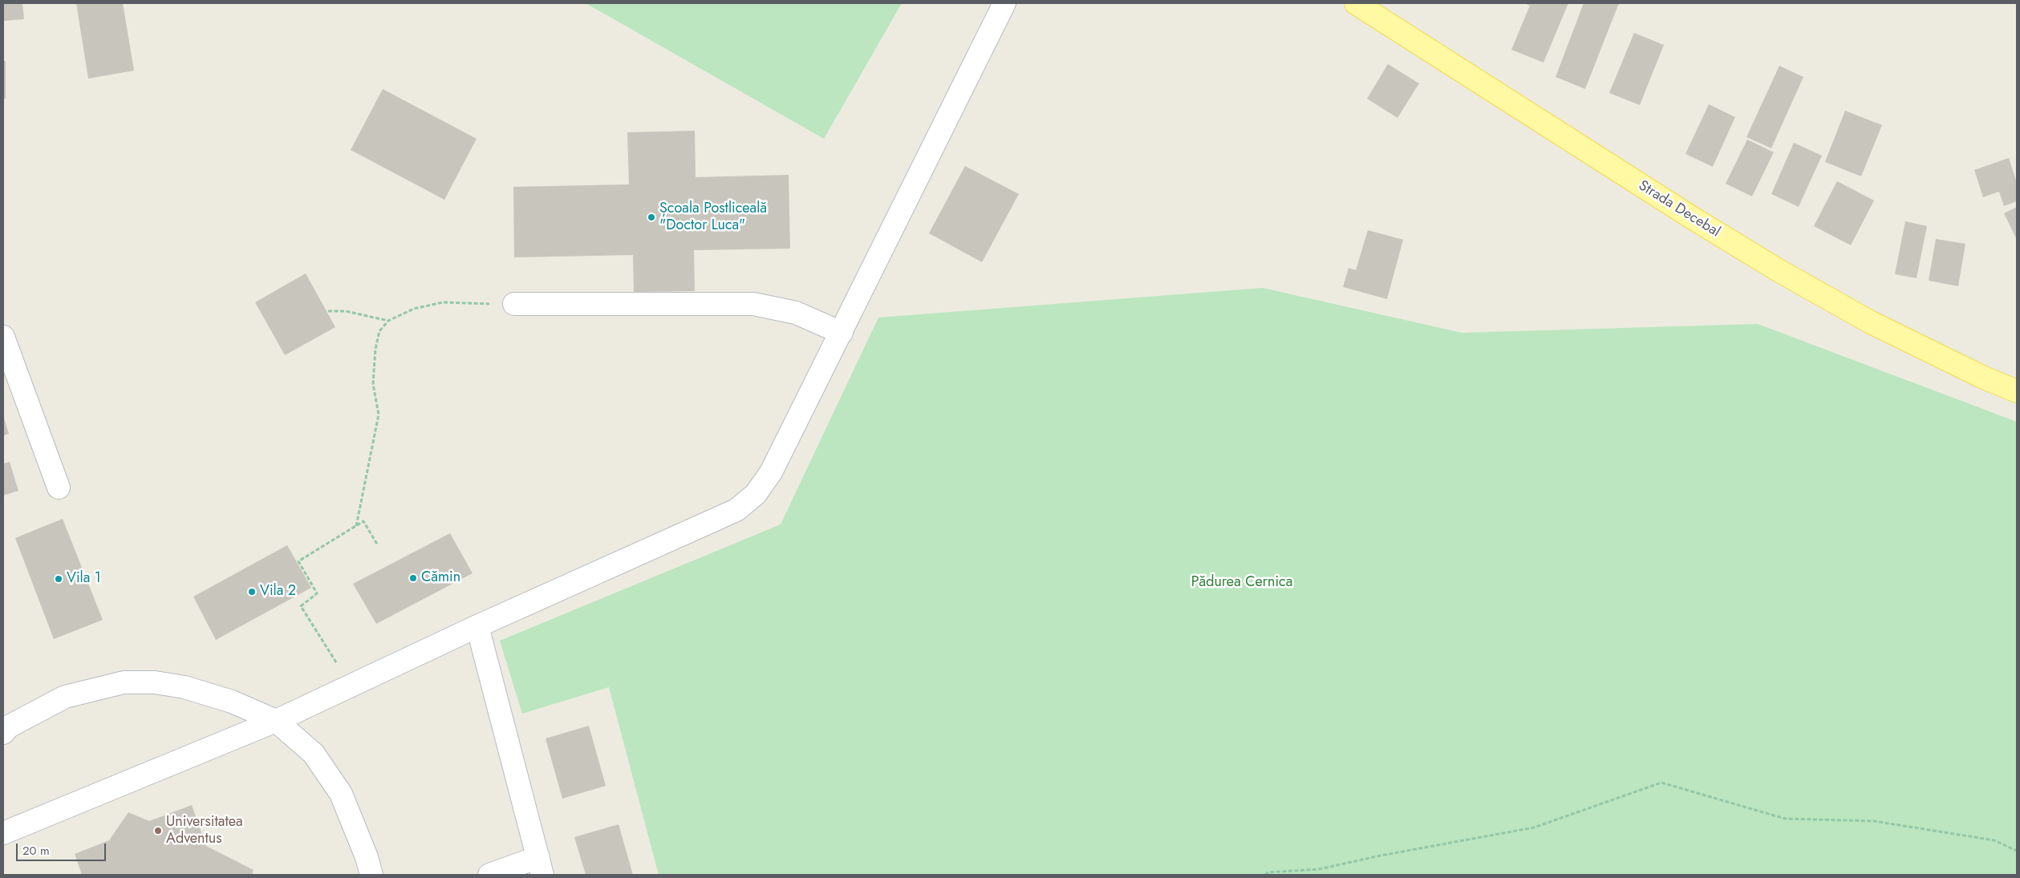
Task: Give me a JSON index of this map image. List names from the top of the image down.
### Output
{
  "streets": {
    "main road": ["Strada Decebal"]
  },
  "parks": ["Pădurea Cernica"],
  "places": [
    "Școala Postliceală \"Doctor Luca\"",
    "Cămin",
    "Vila 1",
    "Vila 2",
    "Universitatea Adventus"
  ],
  "scale_bar": "20 m"
}
